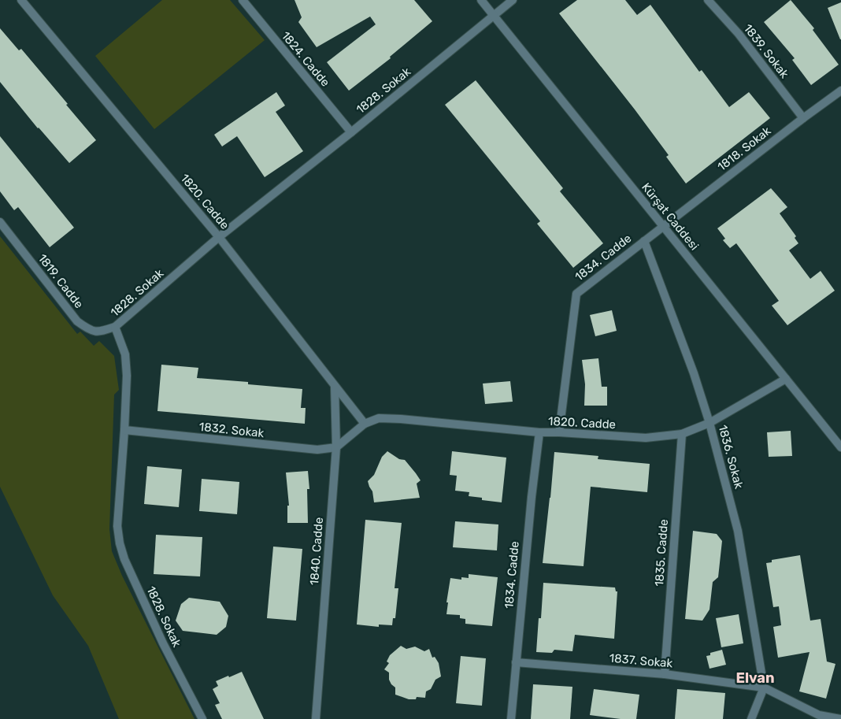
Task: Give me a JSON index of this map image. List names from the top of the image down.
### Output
{
  "streets": {
    "street": [
      "1839. Sokak",
      "1824. Cadde",
      "1828. Sokak",
      "1818. Sokak",
      "1820. Cadde",
      "Kürşat Caddesi",
      "1834. Cadde",
      "1819. Cadde",
      "1832. Sokak",
      "1836. Sokak",
      "1840. Cadde",
      "1835. Cadde",
      "1837. Sokak"
    ]
  },
  "crossings": [
    ["1839. Sokak", "1818. Sokak"],
    ["1824. Cadde", "1828. Sokak"],
    ["1828. Sokak", "1820. Cadde"],
    ["1828. Sokak", "Kürşat Caddesi"],
    ["1828. Sokak", "1819. Cadde"],
    ["1828. Sokak", "1832. Sokak"],
    ["1818. Sokak", "Kürşat Caddesi"],
    ["1818. Sokak", "1834. Cadde"],
    ["1820. Cadde", "Kürşat Caddesi"],
    ["1820. Cadde", "1834. Cadde"],
    ["1820. Cadde", "1832. Sokak"],
    ["1820. Cadde", "1836. Sokak"],
    ["1820. Cadde", "1840. Cadde"],
    ["1820. Cadde", "1835. Cadde"],
    ["Kürşat Caddesi", "1834. Cadde"],
    ["1834. Cadde", "1836. Sokak"],
    ["1834. Cadde", "1837. Sokak"],
    ["1832. Sokak", "1840. Cadde"],
    ["1836. Sokak", "1837. Sokak"],
    ["1835. Cadde", "1837. Sokak"]
  ],
  "districts": ["Elvan"]
}
